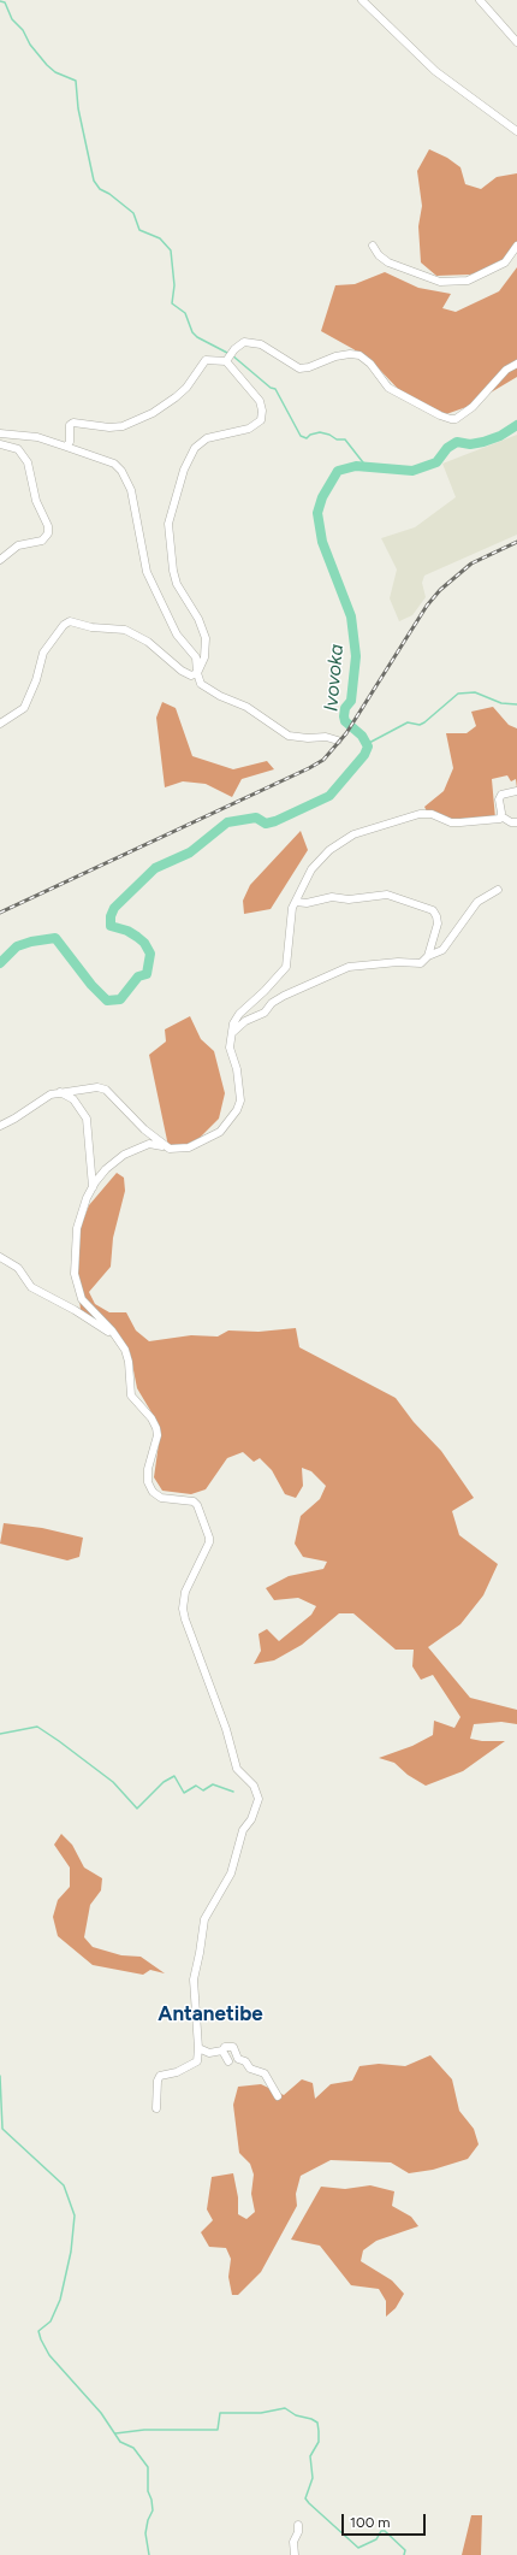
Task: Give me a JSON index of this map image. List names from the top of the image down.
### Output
{
  "districts": ["Antanetibe"],
  "water": ["Ivovoka"],
  "scale_bar": "100 m"
}
